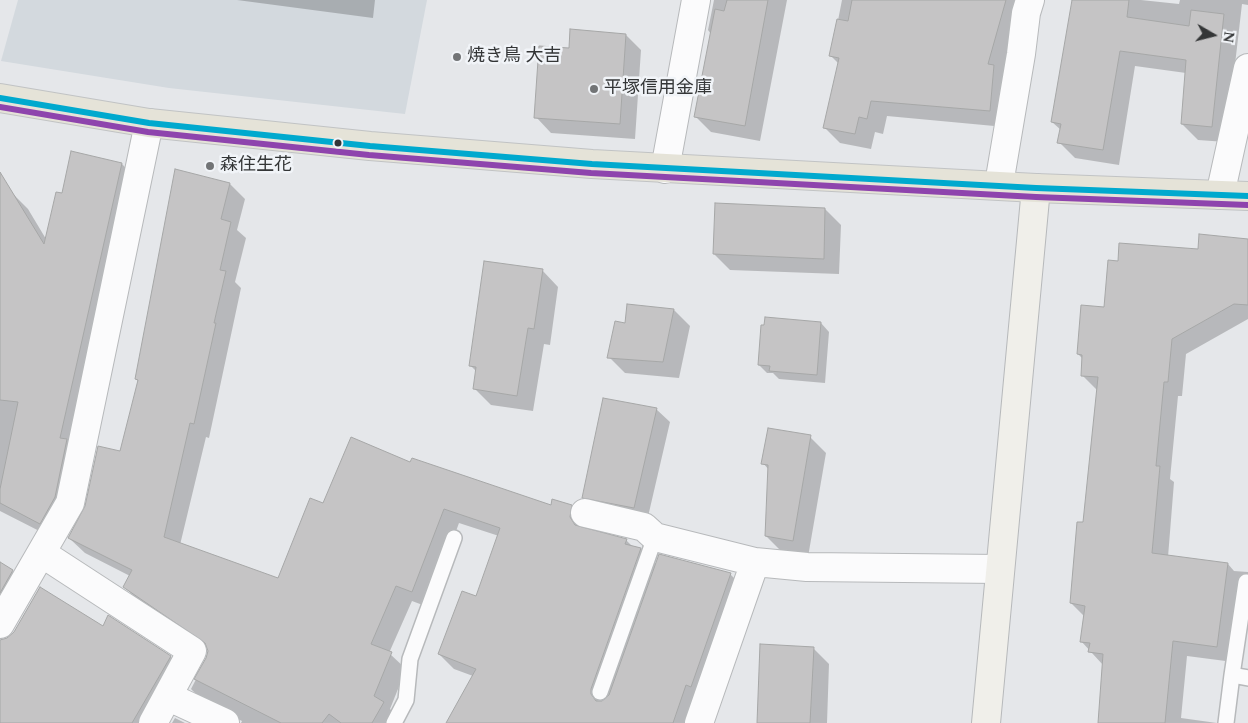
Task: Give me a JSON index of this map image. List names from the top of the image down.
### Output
{
  "places": ["焼き鳥 大吉", "平塚信用金庫", "森住生花"],
  "north": "right"
}
